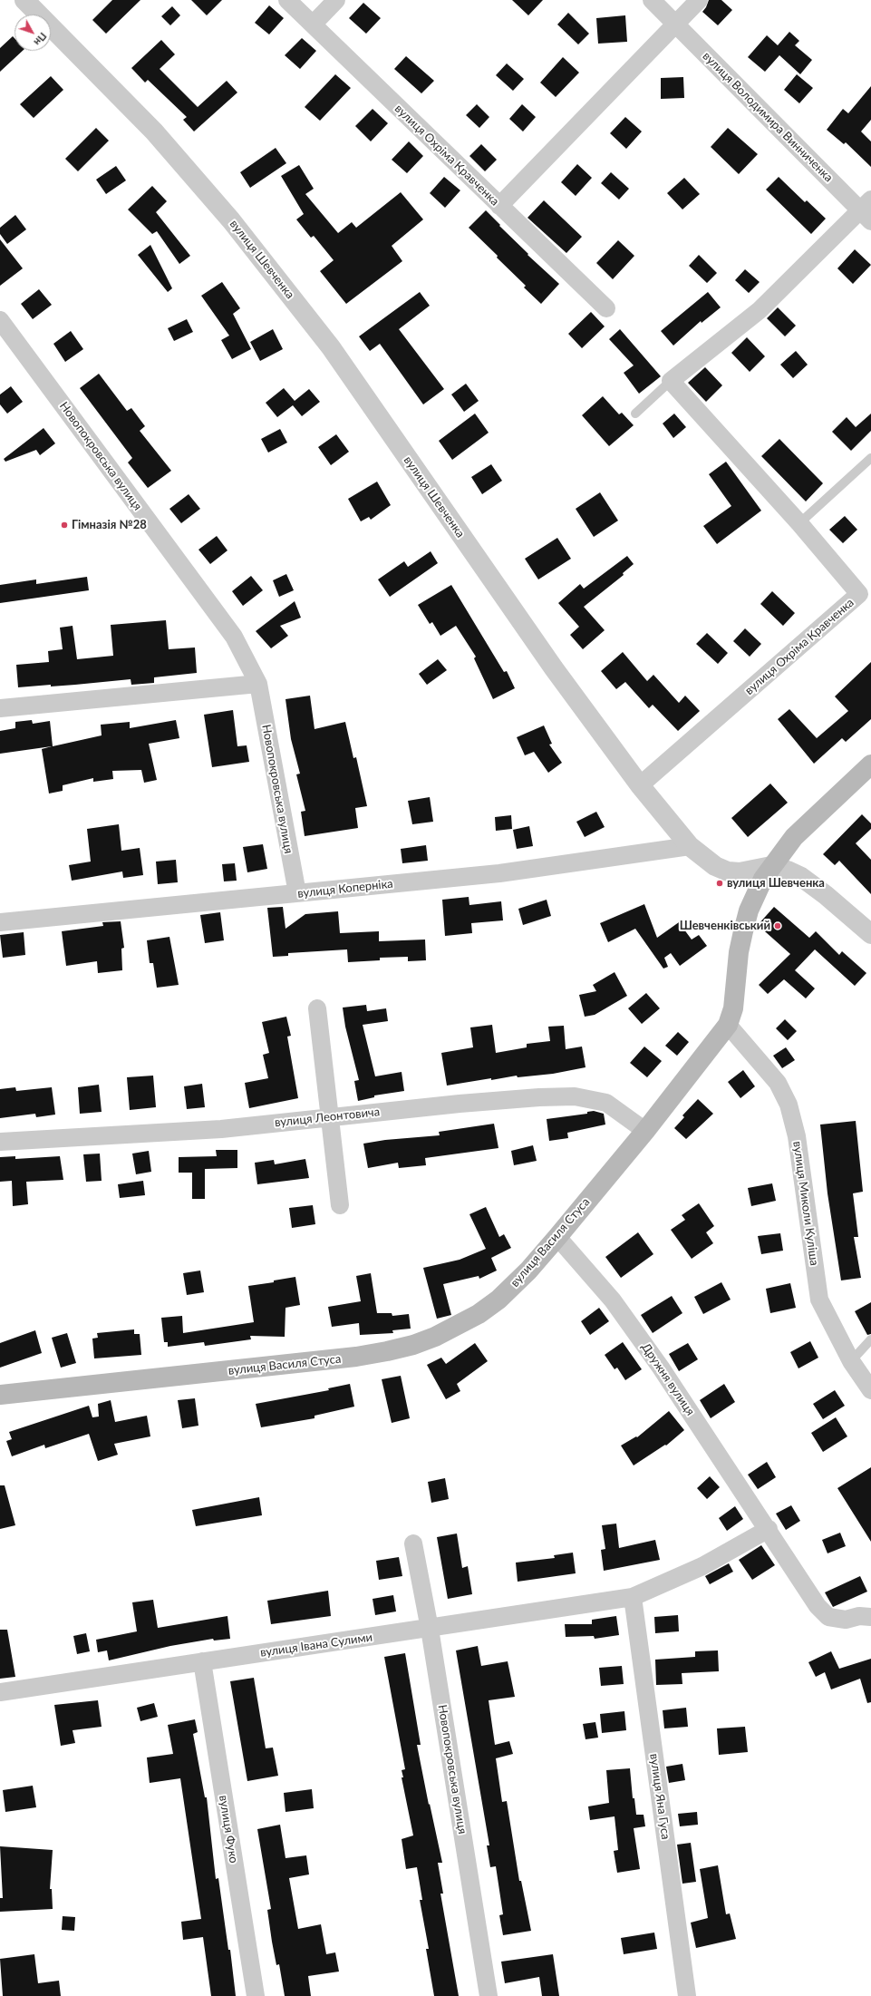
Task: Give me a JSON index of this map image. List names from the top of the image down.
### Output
{
  "streets": {
    "main road": ["вулиця Василя Стуса"],
    "street": [
      "вулиця Володимира Винниченка",
      "вулиця Охріма Кравченка",
      "вулиця Шевченка",
      "Новопокровська вулиця",
      "вулиця Коперніка",
      "вулиця Леонтовича",
      "вулиця Миколи Куліша",
      "Дружня вулиця",
      "вулиця Івана Сулими",
      "вулиця Яна Гуса",
      "вулиця Фуко"
    ]
  },
  "crossings": [
    ["вулиця Володимира Винниченка", "вулиця Охріма Кравченка"],
    ["вулиця Охріма Кравченка", "вулиця Шевченка"],
    ["вулиця Шевченка", "вулиця Коперніка"],
    ["вулиця Шевченка", "вулиця Василя Стуса"],
    ["Новопокровська вулиця", "вулиця Коперніка"],
    ["Новопокровська вулиця", "вулиця Івана Сулими"],
    ["вулиця Леонтовича", "вулиця Василя Стуса"],
    ["вулиця Миколи Куліша", "вулиця Василя Стуса"],
    ["вулиця Василя Стуса", "Дружня вулиця"],
    ["вулиця Івана Сулими", "вулиця Яна Гуса"],
    ["вулиця Івана Сулими", "вулиця Фуко"]
  ],
  "places": ["Гімназія №28", "вулиця Шевченка", "Шевченківський"],
  "north": "bottom right"
}
